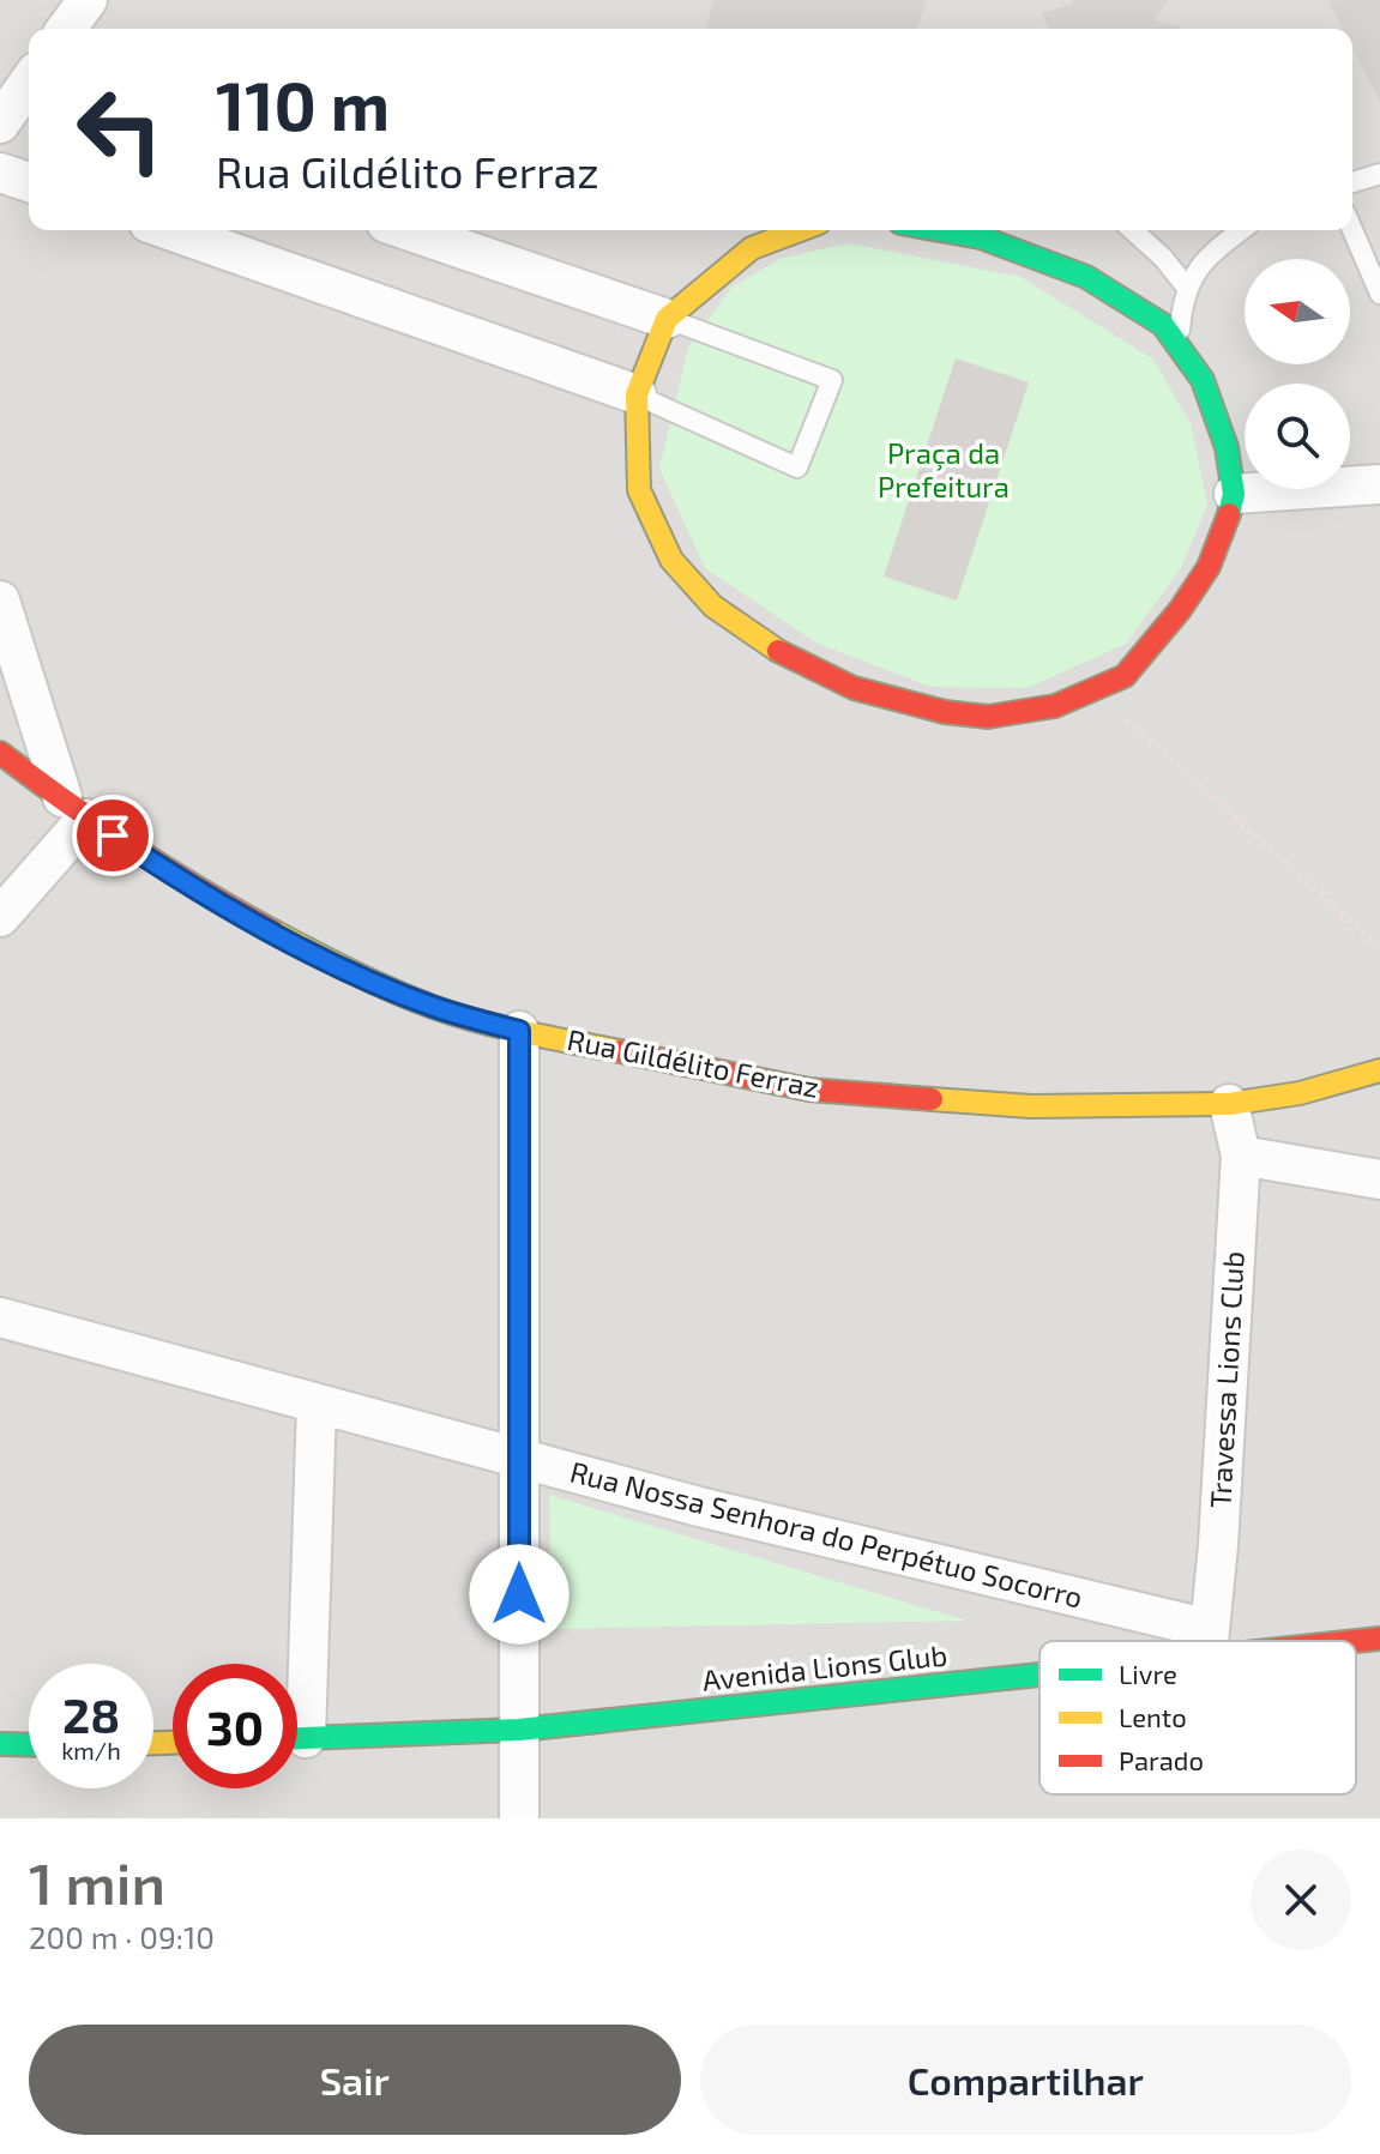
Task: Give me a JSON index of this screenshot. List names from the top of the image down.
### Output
{
  "streets": {
    "street": [
      "Rua Gildélito Ferraz",
      "Travessa Lions Club",
      "Rua Nossa Senhora do Perpétuo Socorro",
      "Avenida Lions Glub"
    ]
  },
  "crossings": [
    ["Rua Gildélito Ferraz", "Travessa Lions Club"]
  ],
  "parks": ["Praça da Prefeitura"],
  "legend": ["Livre", "Lento", "Parado"],
  "north": "left",
  "page": {
    "turn": ["110 m", "Rua Gildélito Ferraz"],
    "speed": "28 km/h",
    "limit": "30",
    "heading": ["1 min", "200 m · 09:10"],
    "buttons": ["Sair", "Compartilhar"]
  }
}
